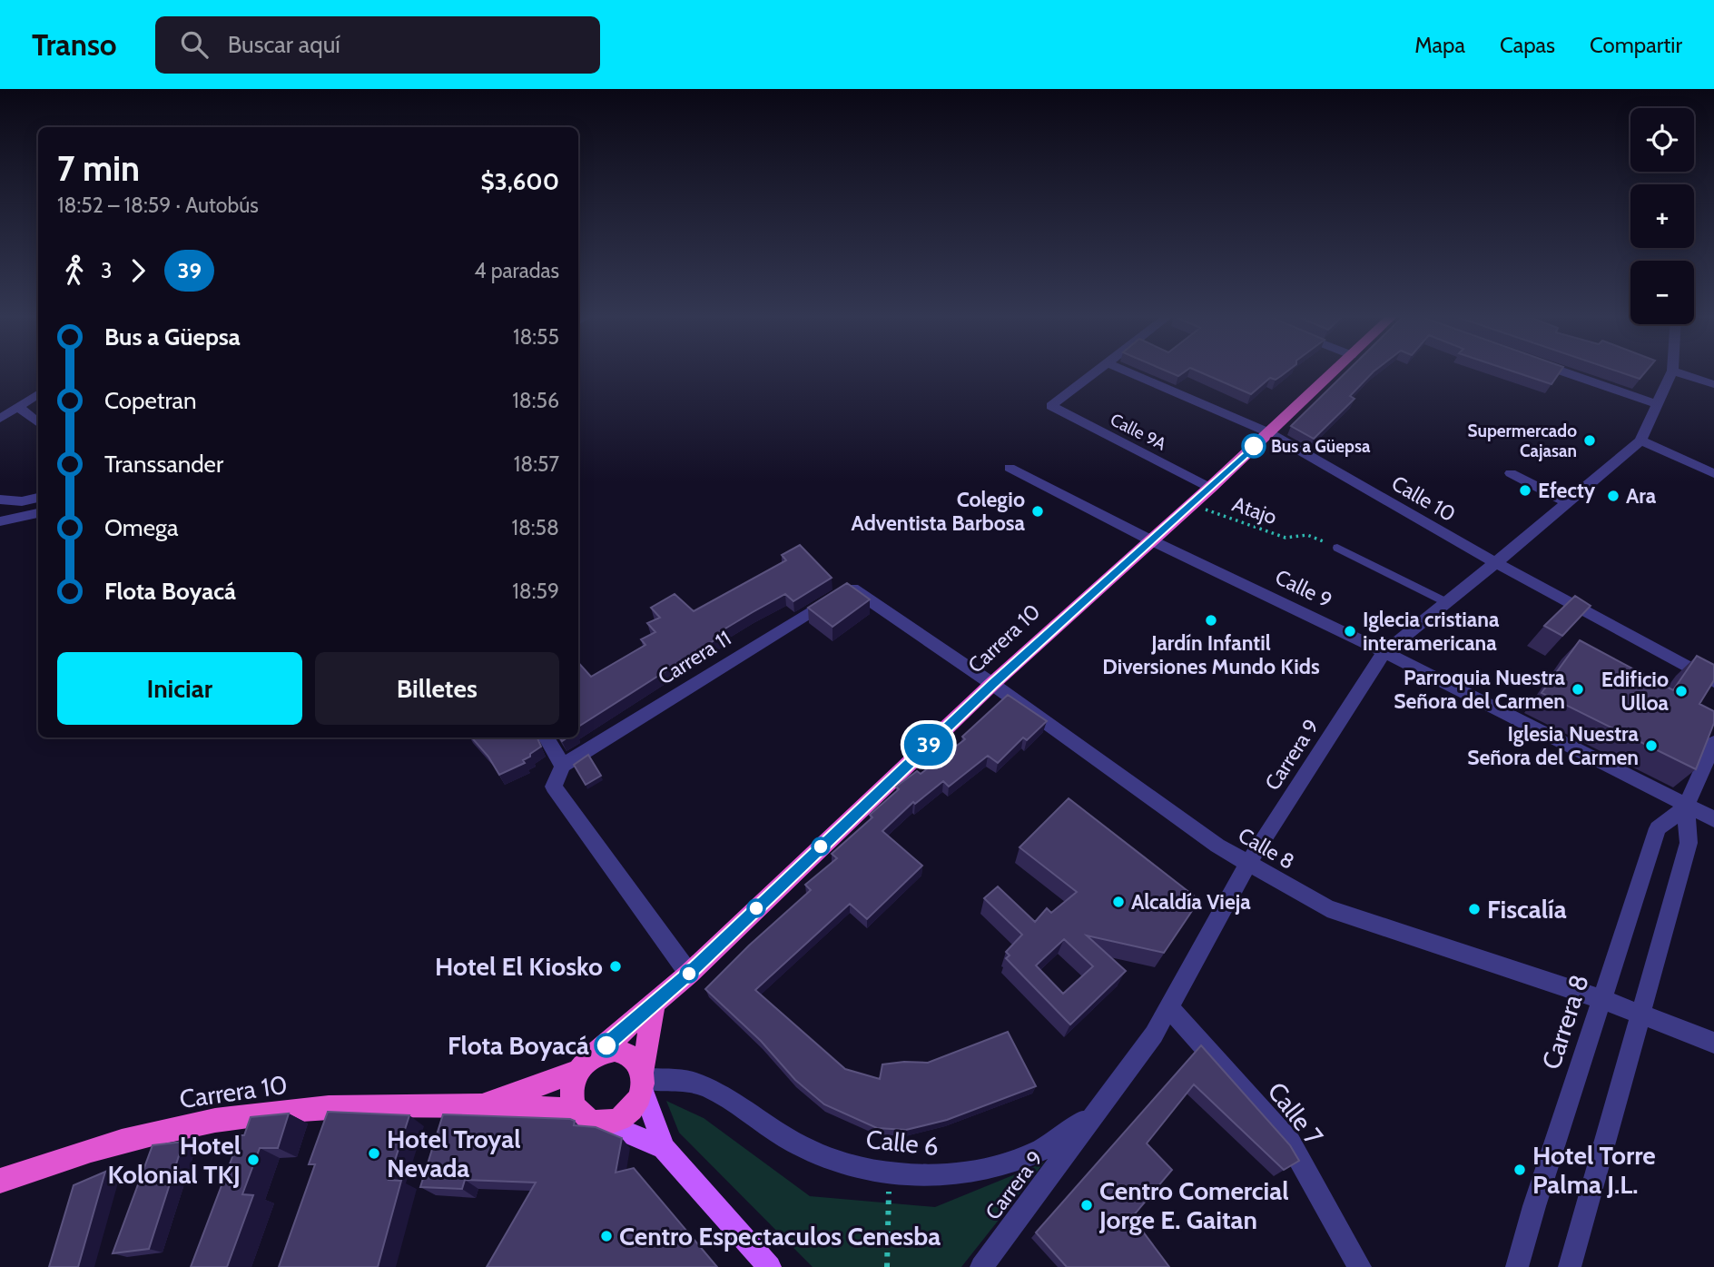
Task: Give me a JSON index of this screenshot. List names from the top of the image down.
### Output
{
  "streets": {
    "highway": ["Carrera 10"],
    "street": [
      "Calle 9A",
      "Calle 10",
      "Calle 9",
      "Carrera 11",
      "Carrera 9",
      "Calle 8",
      "Carrera 8",
      "Calle 7",
      "Calle 6"
    ],
    "path": ["Atajo"]
  },
  "crossings": [
    ["Calle 9A", "Carrera 10"],
    ["Calle 10", "Carrera 10"],
    ["Calle 10", "Carrera 9"],
    ["Calle 9", "Carrera 10"],
    ["Calle 9", "Carrera 9"],
    ["Calle 9", "Carrera 8"],
    ["Carrera 10", "Calle 8"],
    ["Carrera 10", "Calle 6"],
    ["Carrera 11", "Calle 8"],
    ["Carrera 9", "Calle 8"],
    ["Carrera 9", "Calle 7"],
    ["Carrera 9", "Calle 6"],
    ["Calle 8", "Carrera 8"]
  ],
  "places": [
    "Supermercado Cajasan",
    "Bus a Güepsa",
    "Efecty",
    "Ara",
    "Colegio Adventista Barbosa",
    "Jardín Infantil Diversiones Mundo Kids",
    "Iglecia cristiana interamericana",
    "Parroquia Nuestra Señora del Carmen",
    "Edificio Ulloa",
    "Iglesia Nuestra Señora del Carmen",
    "Alcaldía Vieja",
    "Fiscalía",
    "Hotel El Kiosko",
    "Flota Boyacá",
    "Hotel Troyal Nevada",
    "Hotel Kolonial TKJ",
    "Hotel Torre Palma J.L.",
    "Centro Comercial Jorge E. Gaitan",
    "Centro Espectaculos Cenesba"
  ],
  "lines": ["bus line 39"],
  "page": {
    "header": "Transo",
    "search": "Buscar aquí",
    "nav": ["Mapa", "Capas", "Compartir"],
    "on_map": "39",
    "map_buttons": ["+", "−"],
    "heading": ["7 min", "18:52 – 18:59 · Autobús", "$3,600"],
    "legs": ["3", "39", "4 paradas"],
    "list": [
      {
        "name": "Bus a Güepsa",
        "value": "18:55"
      },
      {
        "name": "Copetran",
        "value": "18:56"
      },
      {
        "name": "Transsander",
        "value": "18:57"
      },
      {
        "name": "Omega",
        "value": "18:58"
      },
      {
        "name": "Flota Boyacá",
        "value": "18:59"
      }
    ],
    "buttons": ["Iniciar", "Billetes"]
  }
}
